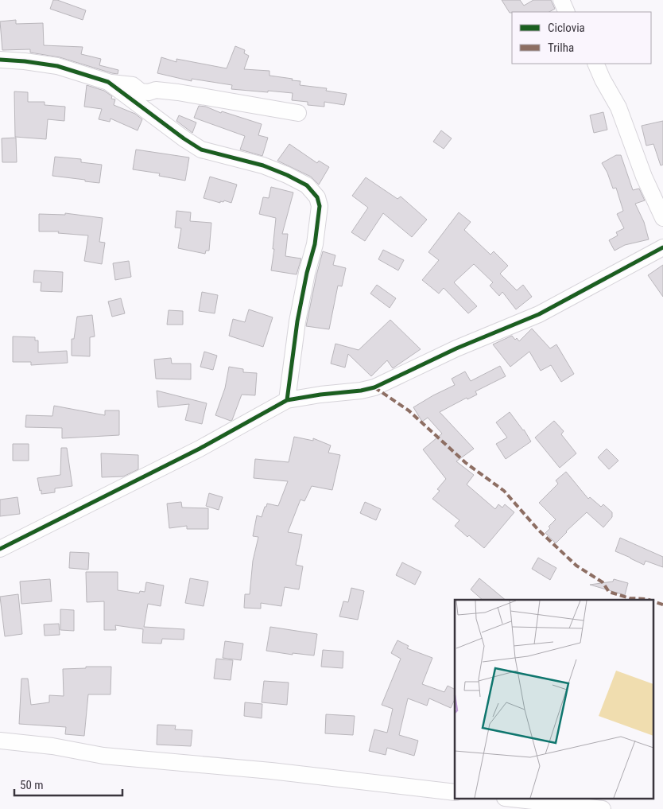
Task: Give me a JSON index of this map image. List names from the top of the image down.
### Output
{
  "legend": ["Ciclovia", "Trilha"],
  "scale_bar": "50 m"
}
